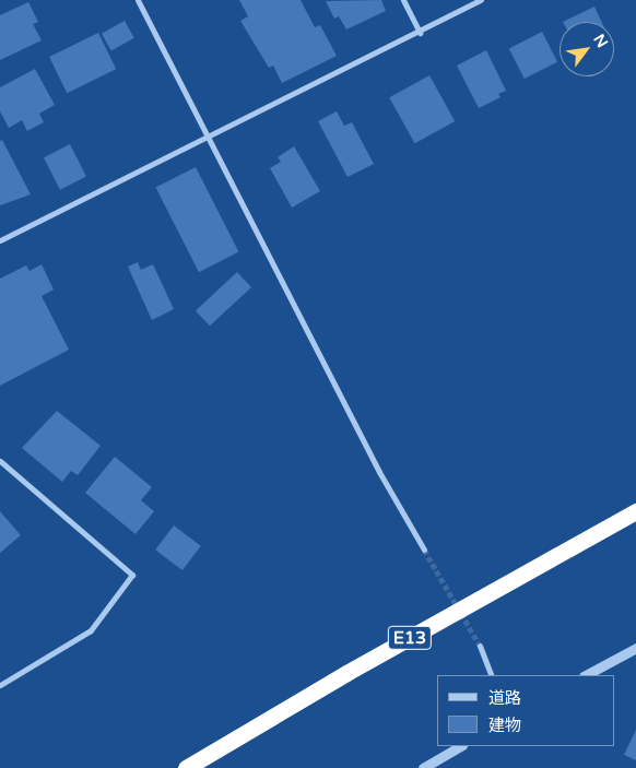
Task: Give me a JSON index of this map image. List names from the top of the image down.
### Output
{
  "streets": {
    "highway": ["E13"]
  },
  "legend": ["道路", "建物"],
  "north": "top right"
}
